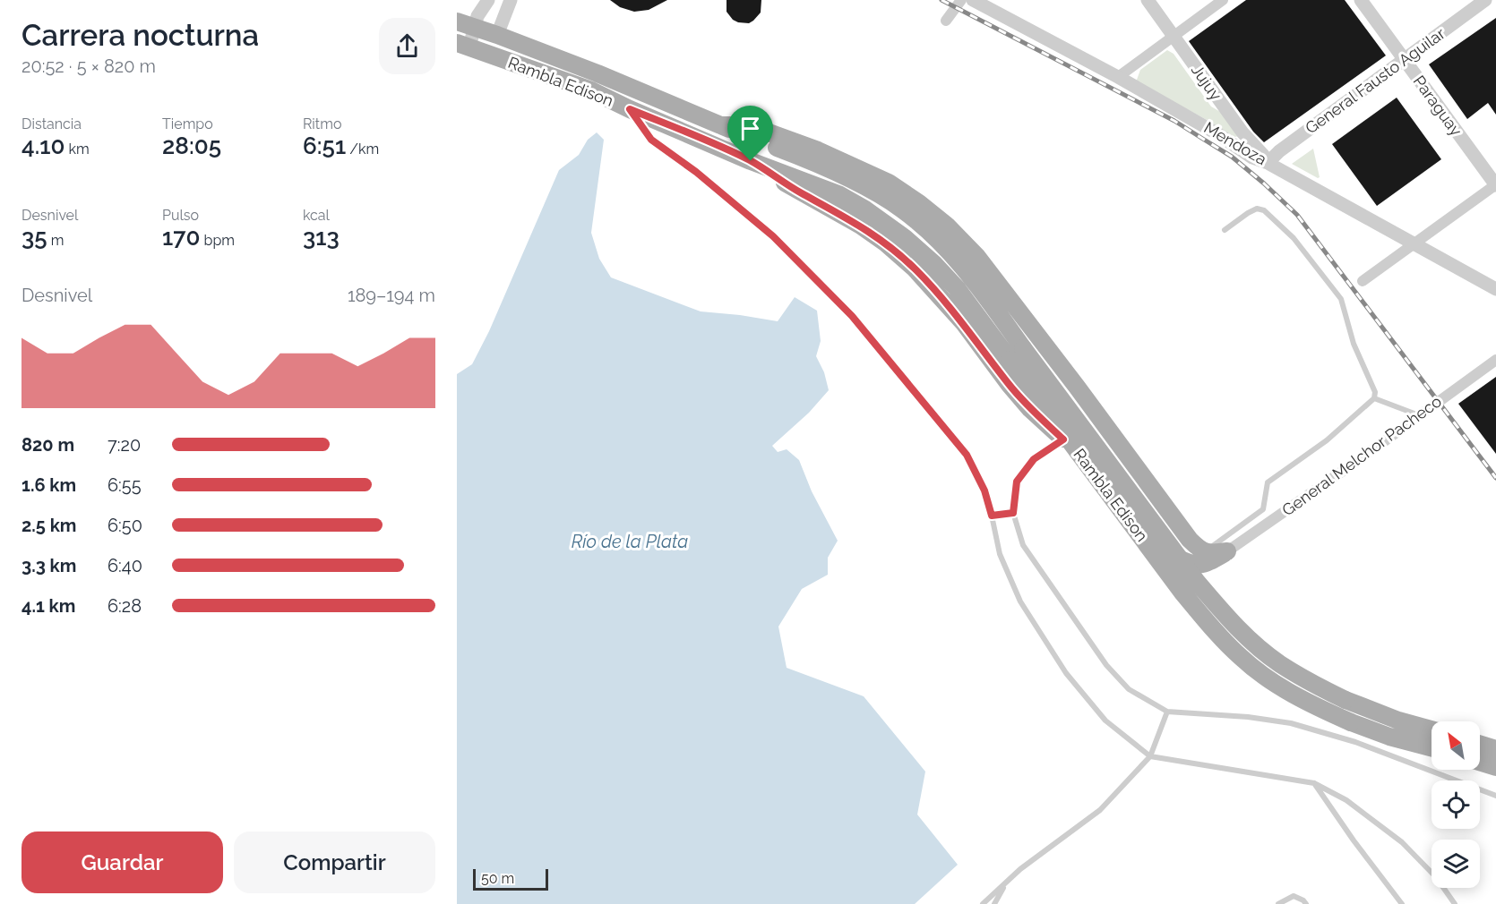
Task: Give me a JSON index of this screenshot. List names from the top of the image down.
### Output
{
  "streets": {
    "main road": ["Rambla Edison"],
    "street": [
      "General Fausto Aguilar",
      "Jujuy",
      "Paraguay",
      "Mendoza",
      "General Melchor Pacheco"
    ]
  },
  "crossings": [
    ["General Fausto Aguilar", "Jujuy"],
    ["General Fausto Aguilar", "Paraguay"],
    ["General Fausto Aguilar", "Mendoza"],
    ["Jujuy", "Mendoza"]
  ],
  "water": ["Río de la Plata"],
  "scale_bar": "50 m",
  "north": "top left",
  "page": {
    "heading": ["Carrera nocturna", "20:52 · 5 × 820 m"],
    "stats": [
      ["Distancia", "4.10 km"],
      ["Tiempo", "28:05"],
      ["Ritmo", "6:51 /km"],
      ["Desnivel", "35 m"],
      ["Pulso", "170 bpm"],
      ["kcal", "313"]
    ],
    "chart": ["Desnivel", "189–194 m"],
    "list": [
      {
        "name": "820 m",
        "note": "7:20"
      },
      {
        "name": "1.6 km",
        "note": "6:55"
      },
      {
        "name": "2.5 km",
        "note": "6:50"
      },
      {
        "name": "3.3 km",
        "note": "6:40"
      },
      {
        "name": "4.1 km",
        "note": "6:28"
      }
    ],
    "buttons": ["Guardar", "Compartir"],
    "scale": "50 m"
  }
}
